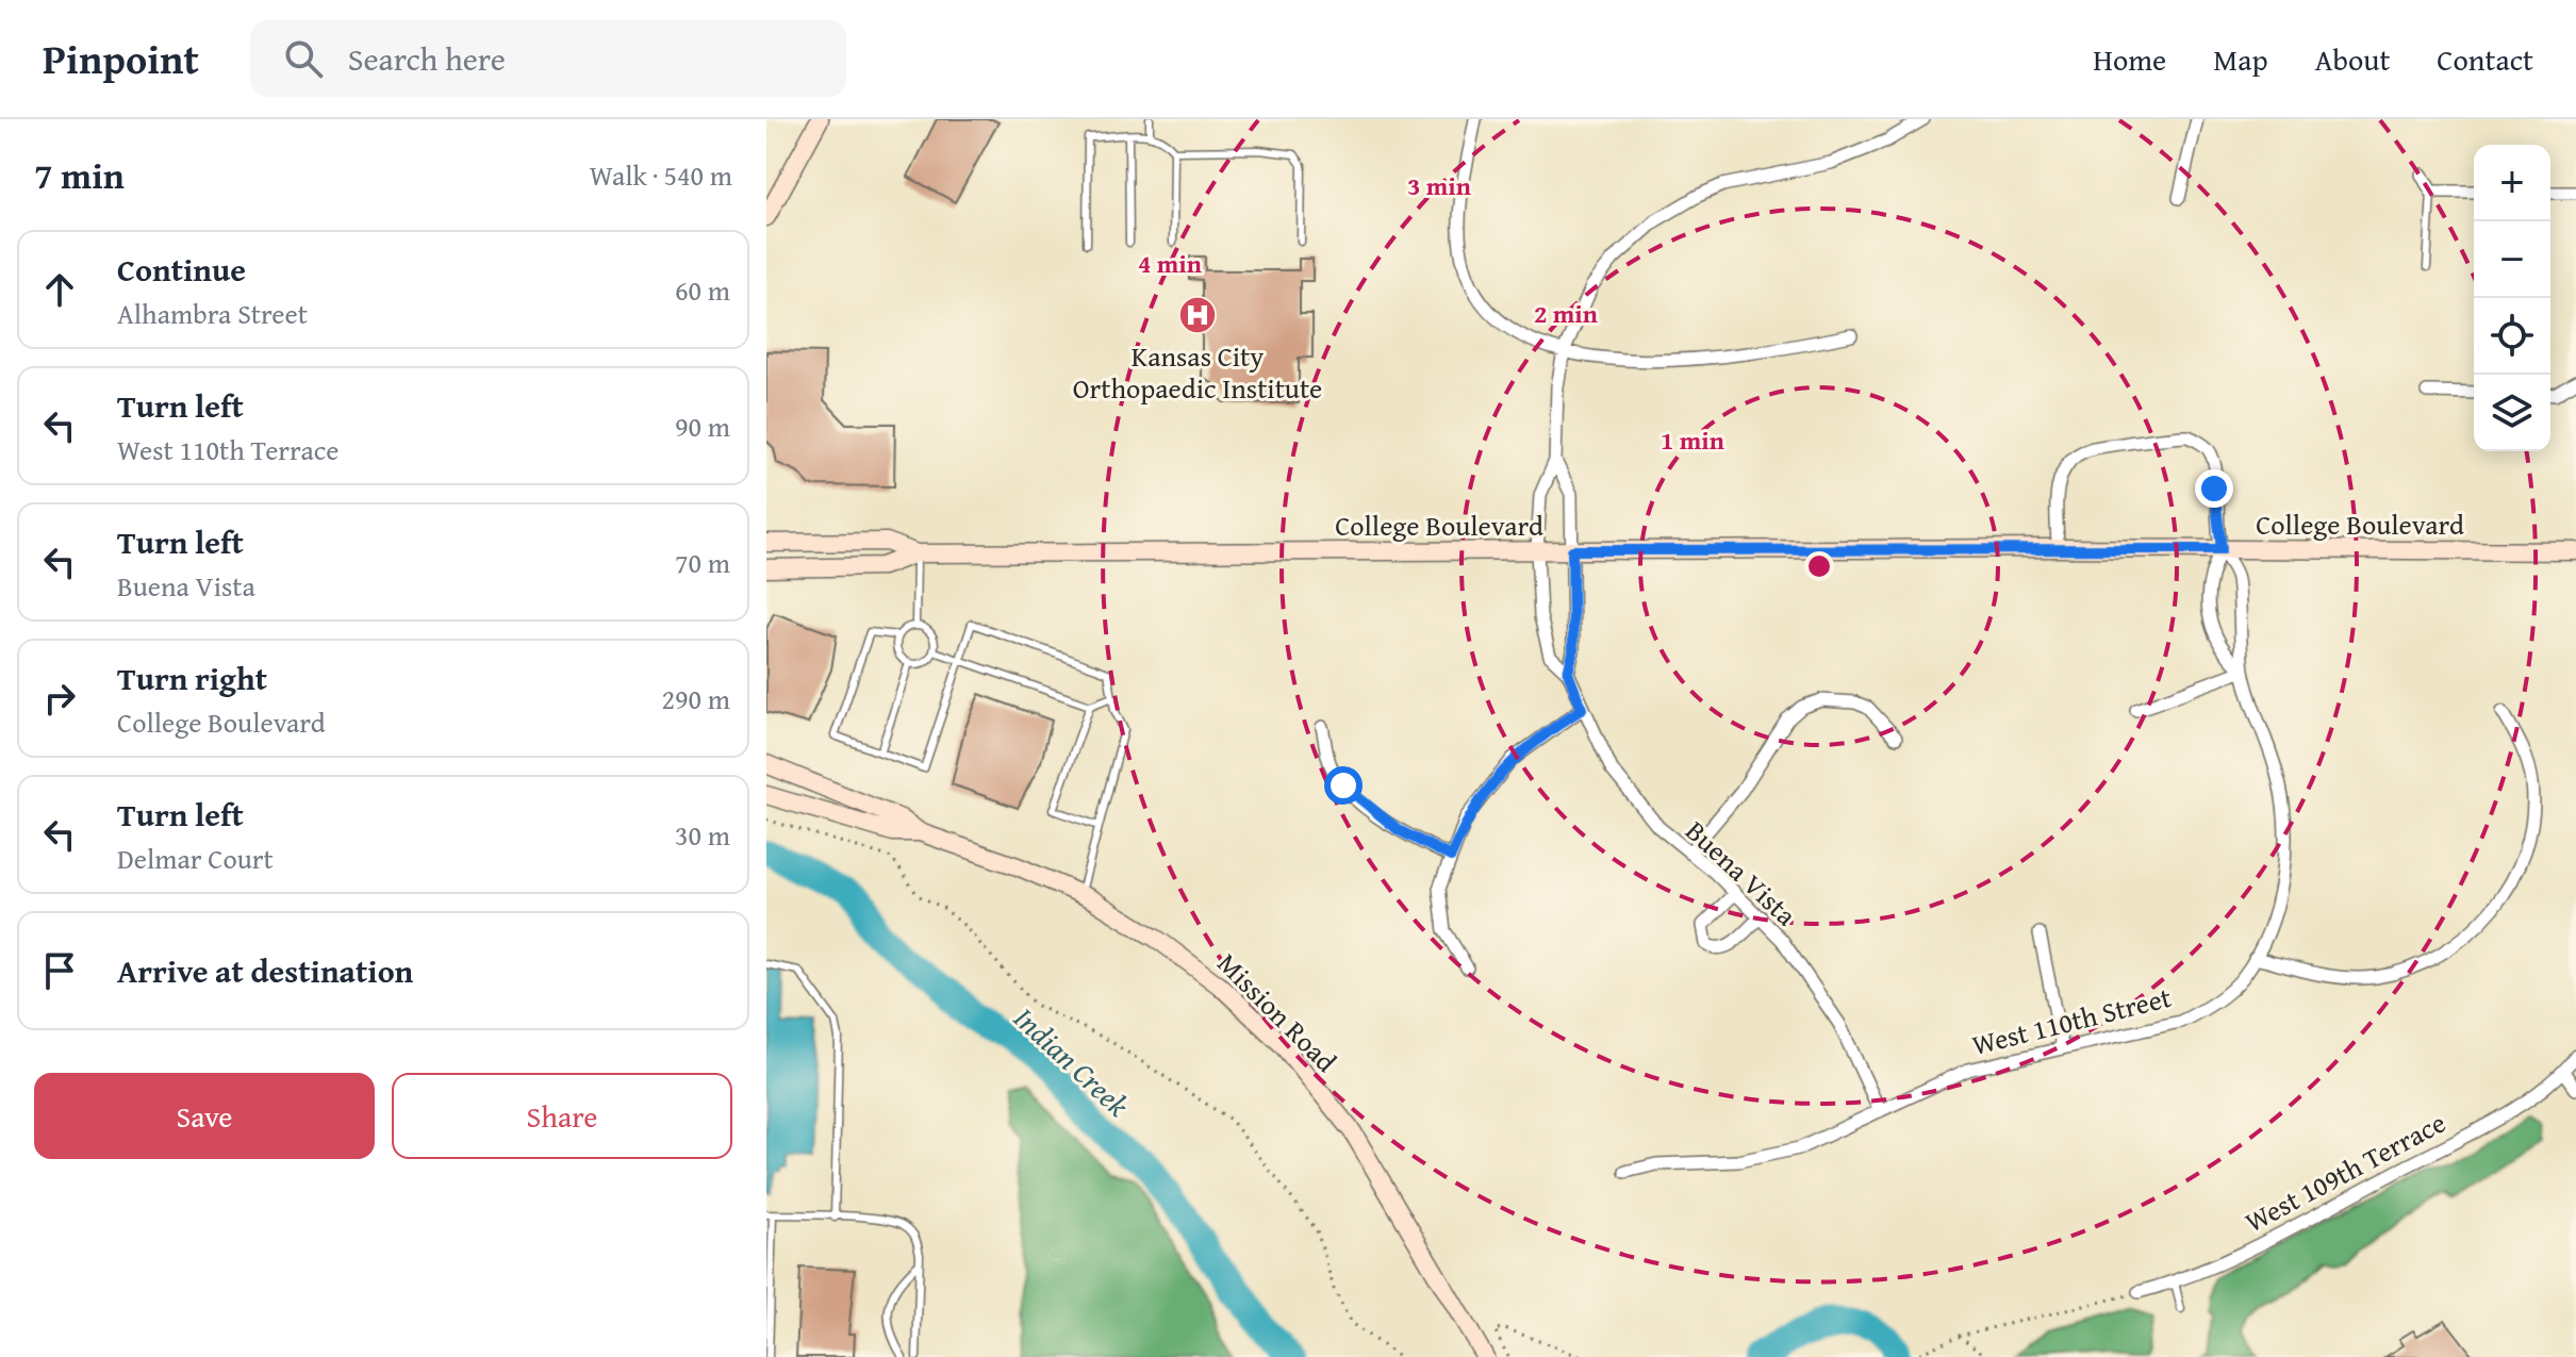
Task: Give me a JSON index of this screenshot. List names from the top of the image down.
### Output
{
  "streets": {
    "main road": ["College Boulevard", "Mission Road"],
    "street": ["Buena Vista", "West 110th Street", "West 109th Terrace"]
  },
  "crossings": [
    ["College Boulevard", "Buena Vista"],
    ["Buena Vista", "West 110th Street"]
  ],
  "water": ["Indian Creek"],
  "places": {
    "hospital": ["Kansas City Orthopaedic Institute"]
  },
  "page": {
    "header": "Pinpoint",
    "search": "Search here",
    "nav": [
      "Home",
      "Map",
      "About",
      "Contact"
    ],
    "heading": ["7 min", "Walk · 540 m"],
    "map_buttons": ["+", "−"],
    "list": [
      ["Continue", "Alhambra Street", "60 m"],
      ["Turn left", "West 110th Terrace", "90 m"],
      ["Turn left", "Buena Vista", "70 m"],
      ["Turn right", "College Boulevard", "290 m"],
      ["Turn left", "Delmar Court", "30 m"],
      "Arrive at destination"
    ],
    "buttons": ["Save", "Share"]
  },
  "rings": [
    "3 min",
    "4 min",
    "2 min",
    "1 min"
  ]
}
